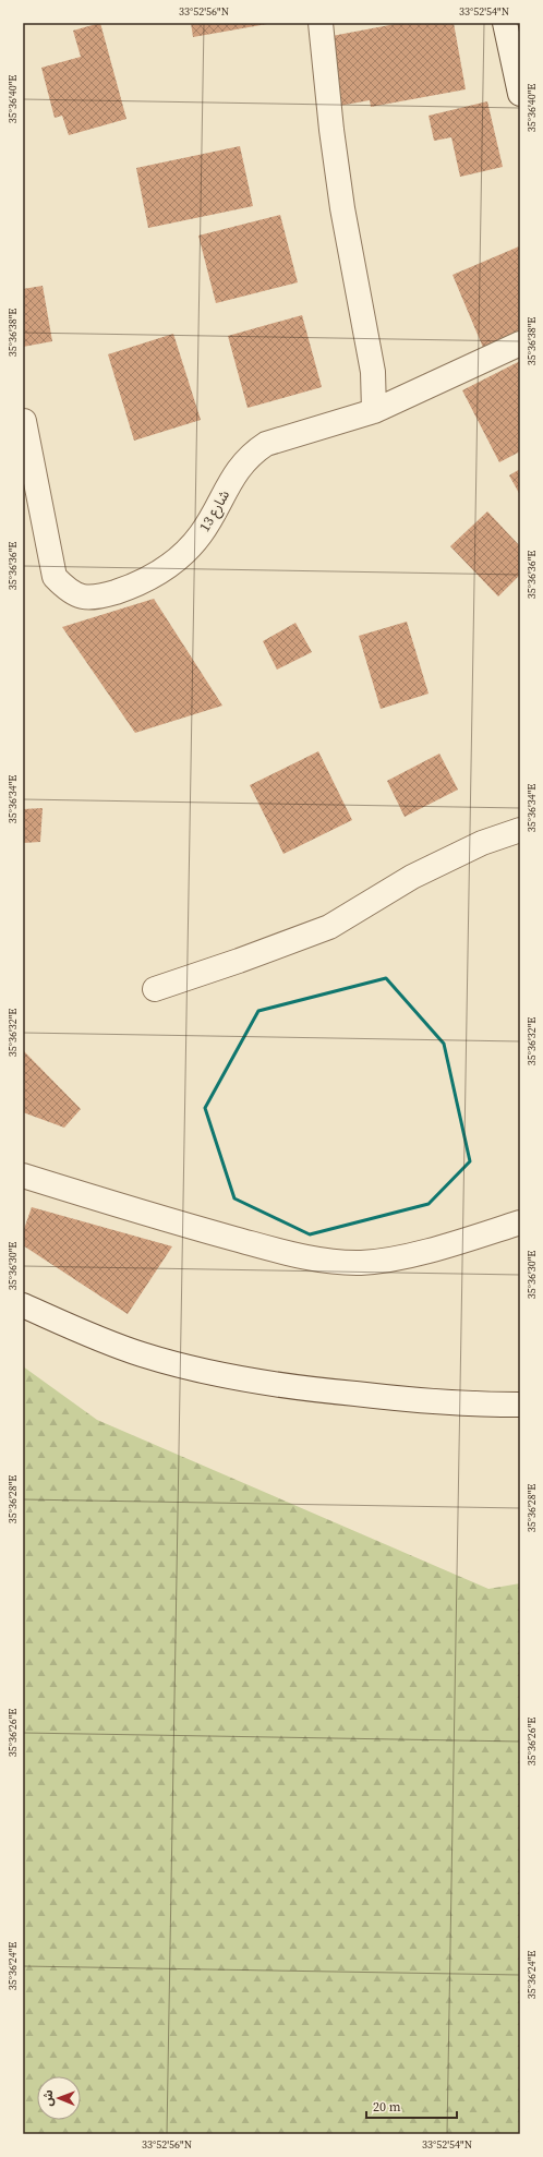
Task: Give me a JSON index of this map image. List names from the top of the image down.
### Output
{
  "streets": {
    "street": ["شارع 13"]
  },
  "scale_bar": "20 m",
  "north": "left",
  "coordinates": [
    "33°52'56\"N",
    "33°52'54\"N",
    "35°36'40\"E",
    "35°36'38\"E",
    "35°36'36\"E",
    "35°36'34\"E",
    "35°36'32\"E",
    "35°36'30\"E",
    "35°36'28\"E",
    "35°36'26\"E",
    "35°36'24\"E"
  ]
}
